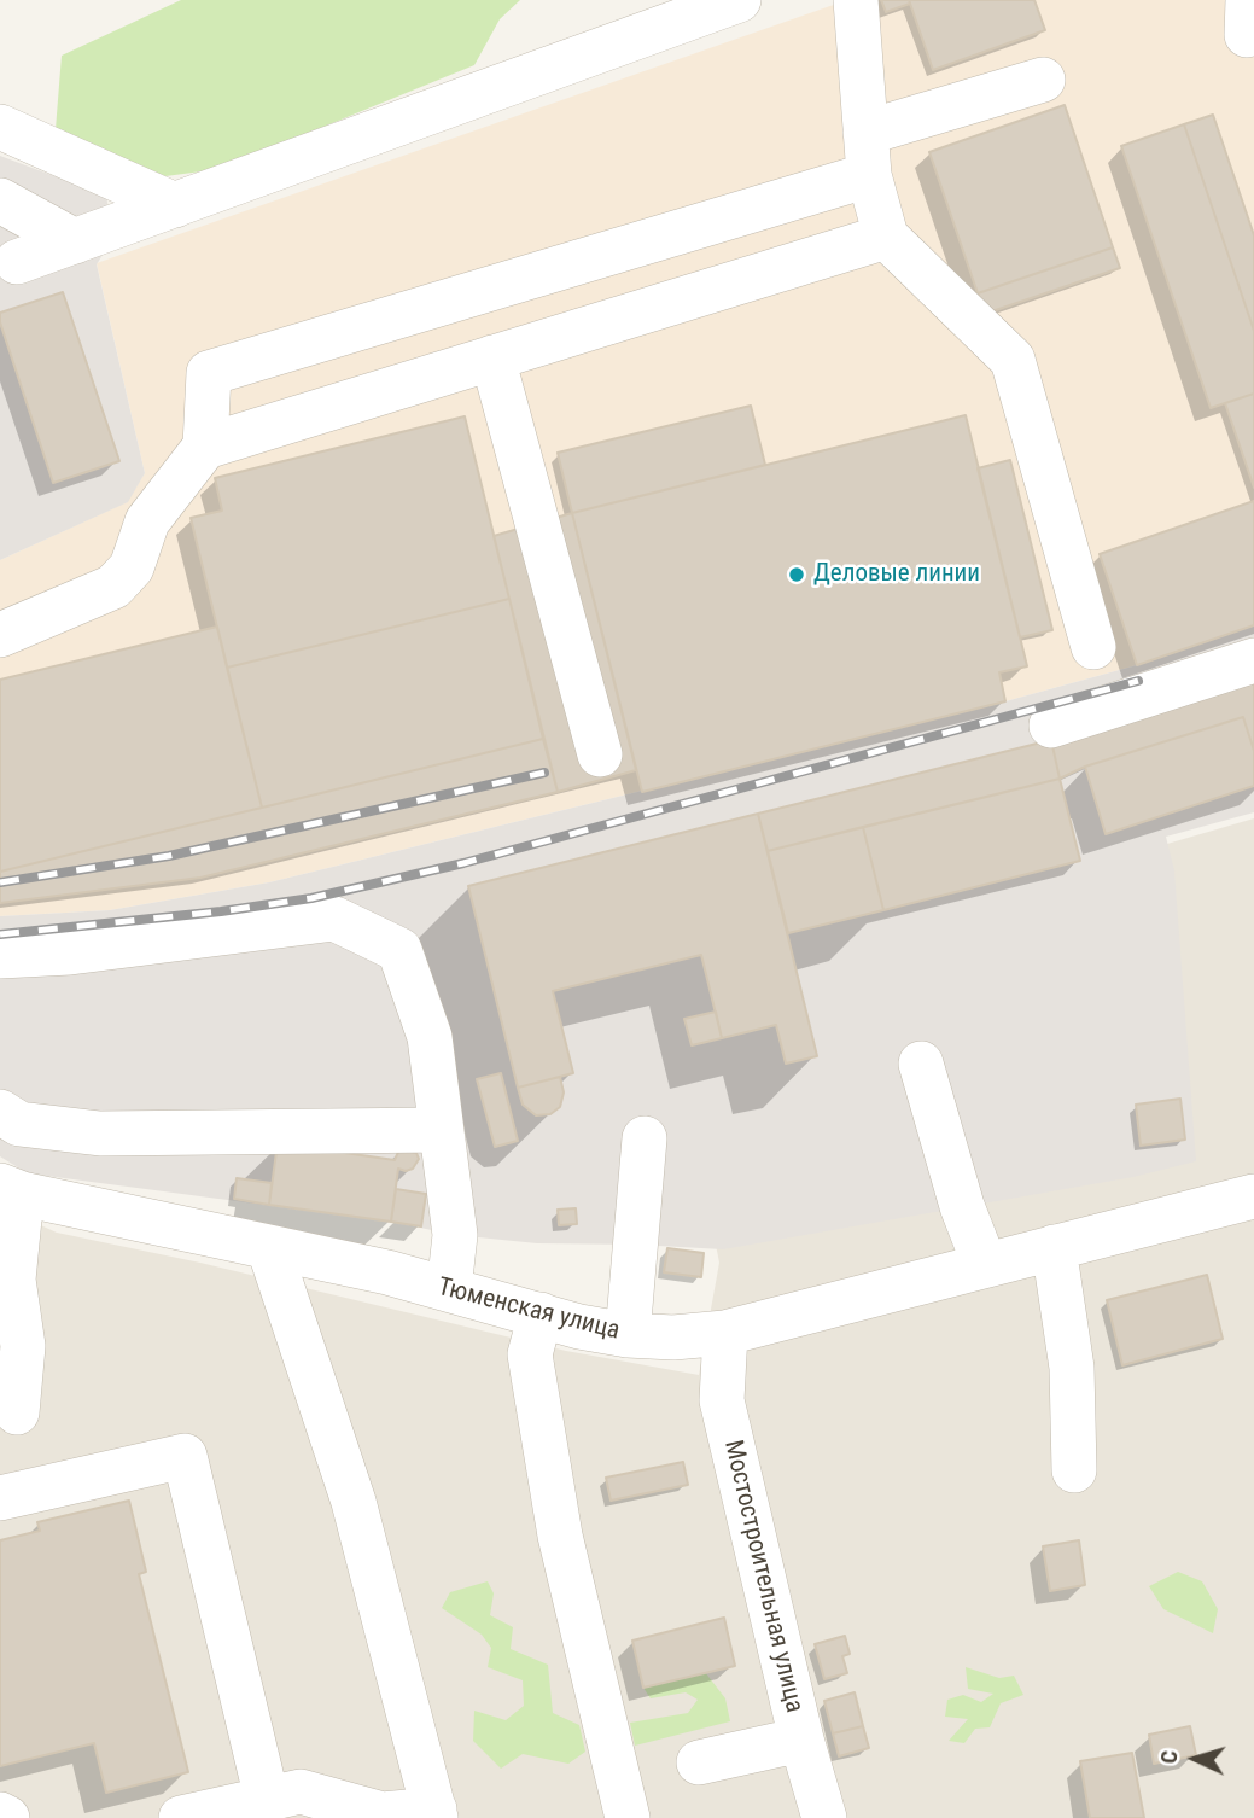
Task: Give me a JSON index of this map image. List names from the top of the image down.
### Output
{
  "streets": {
    "street": ["Тюменская улица", "Мостостроительная улица"]
  },
  "crossings": [
    ["Тюменская улица", "Мостостроительная улица"]
  ],
  "places": ["Деловые линии"],
  "north": "left"
}
